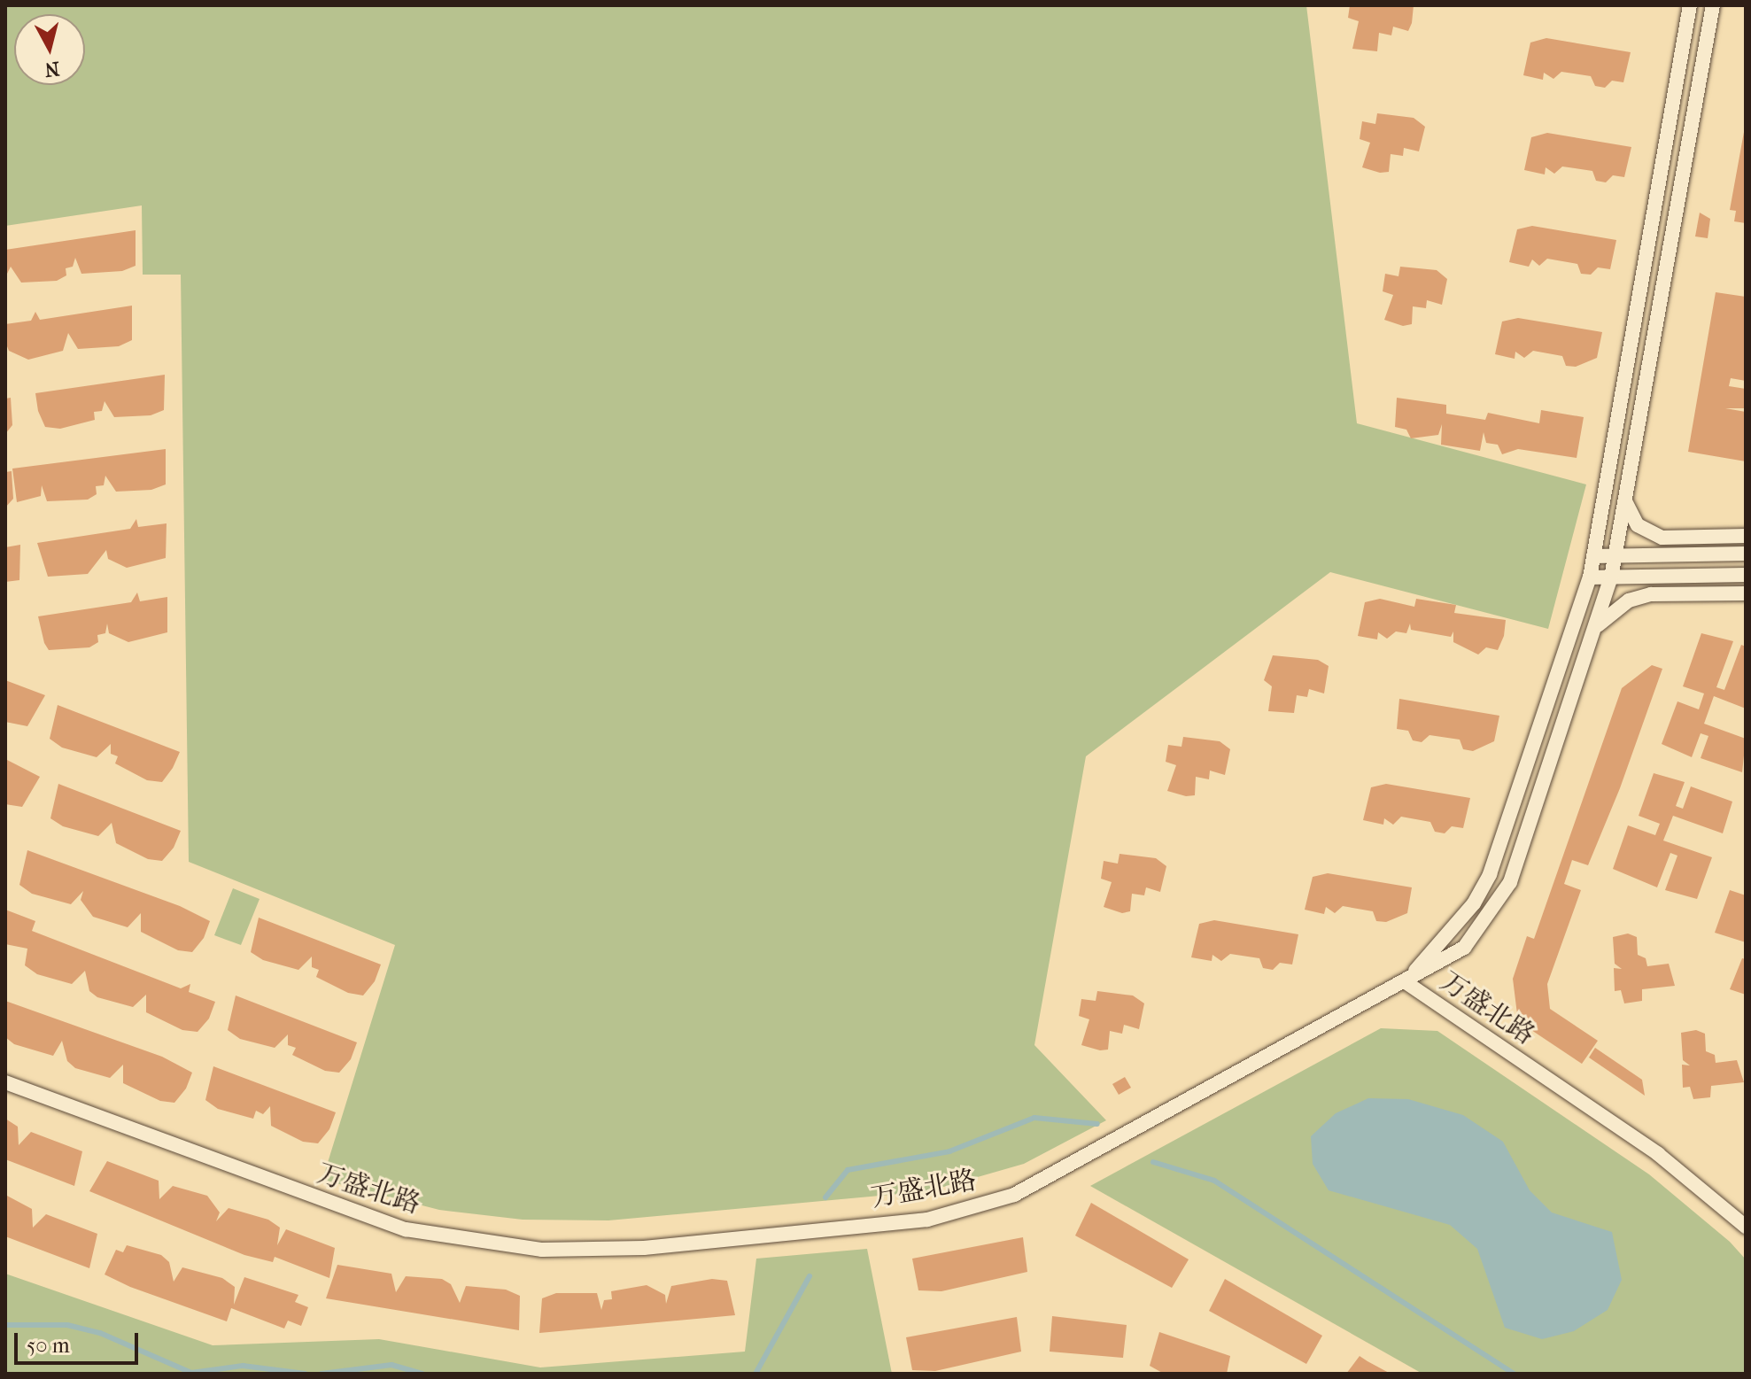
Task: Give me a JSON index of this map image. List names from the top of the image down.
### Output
{
  "streets": {
    "street": ["万盛北路"]
  },
  "scale_bar": "50 m",
  "north": "bottom"
}
